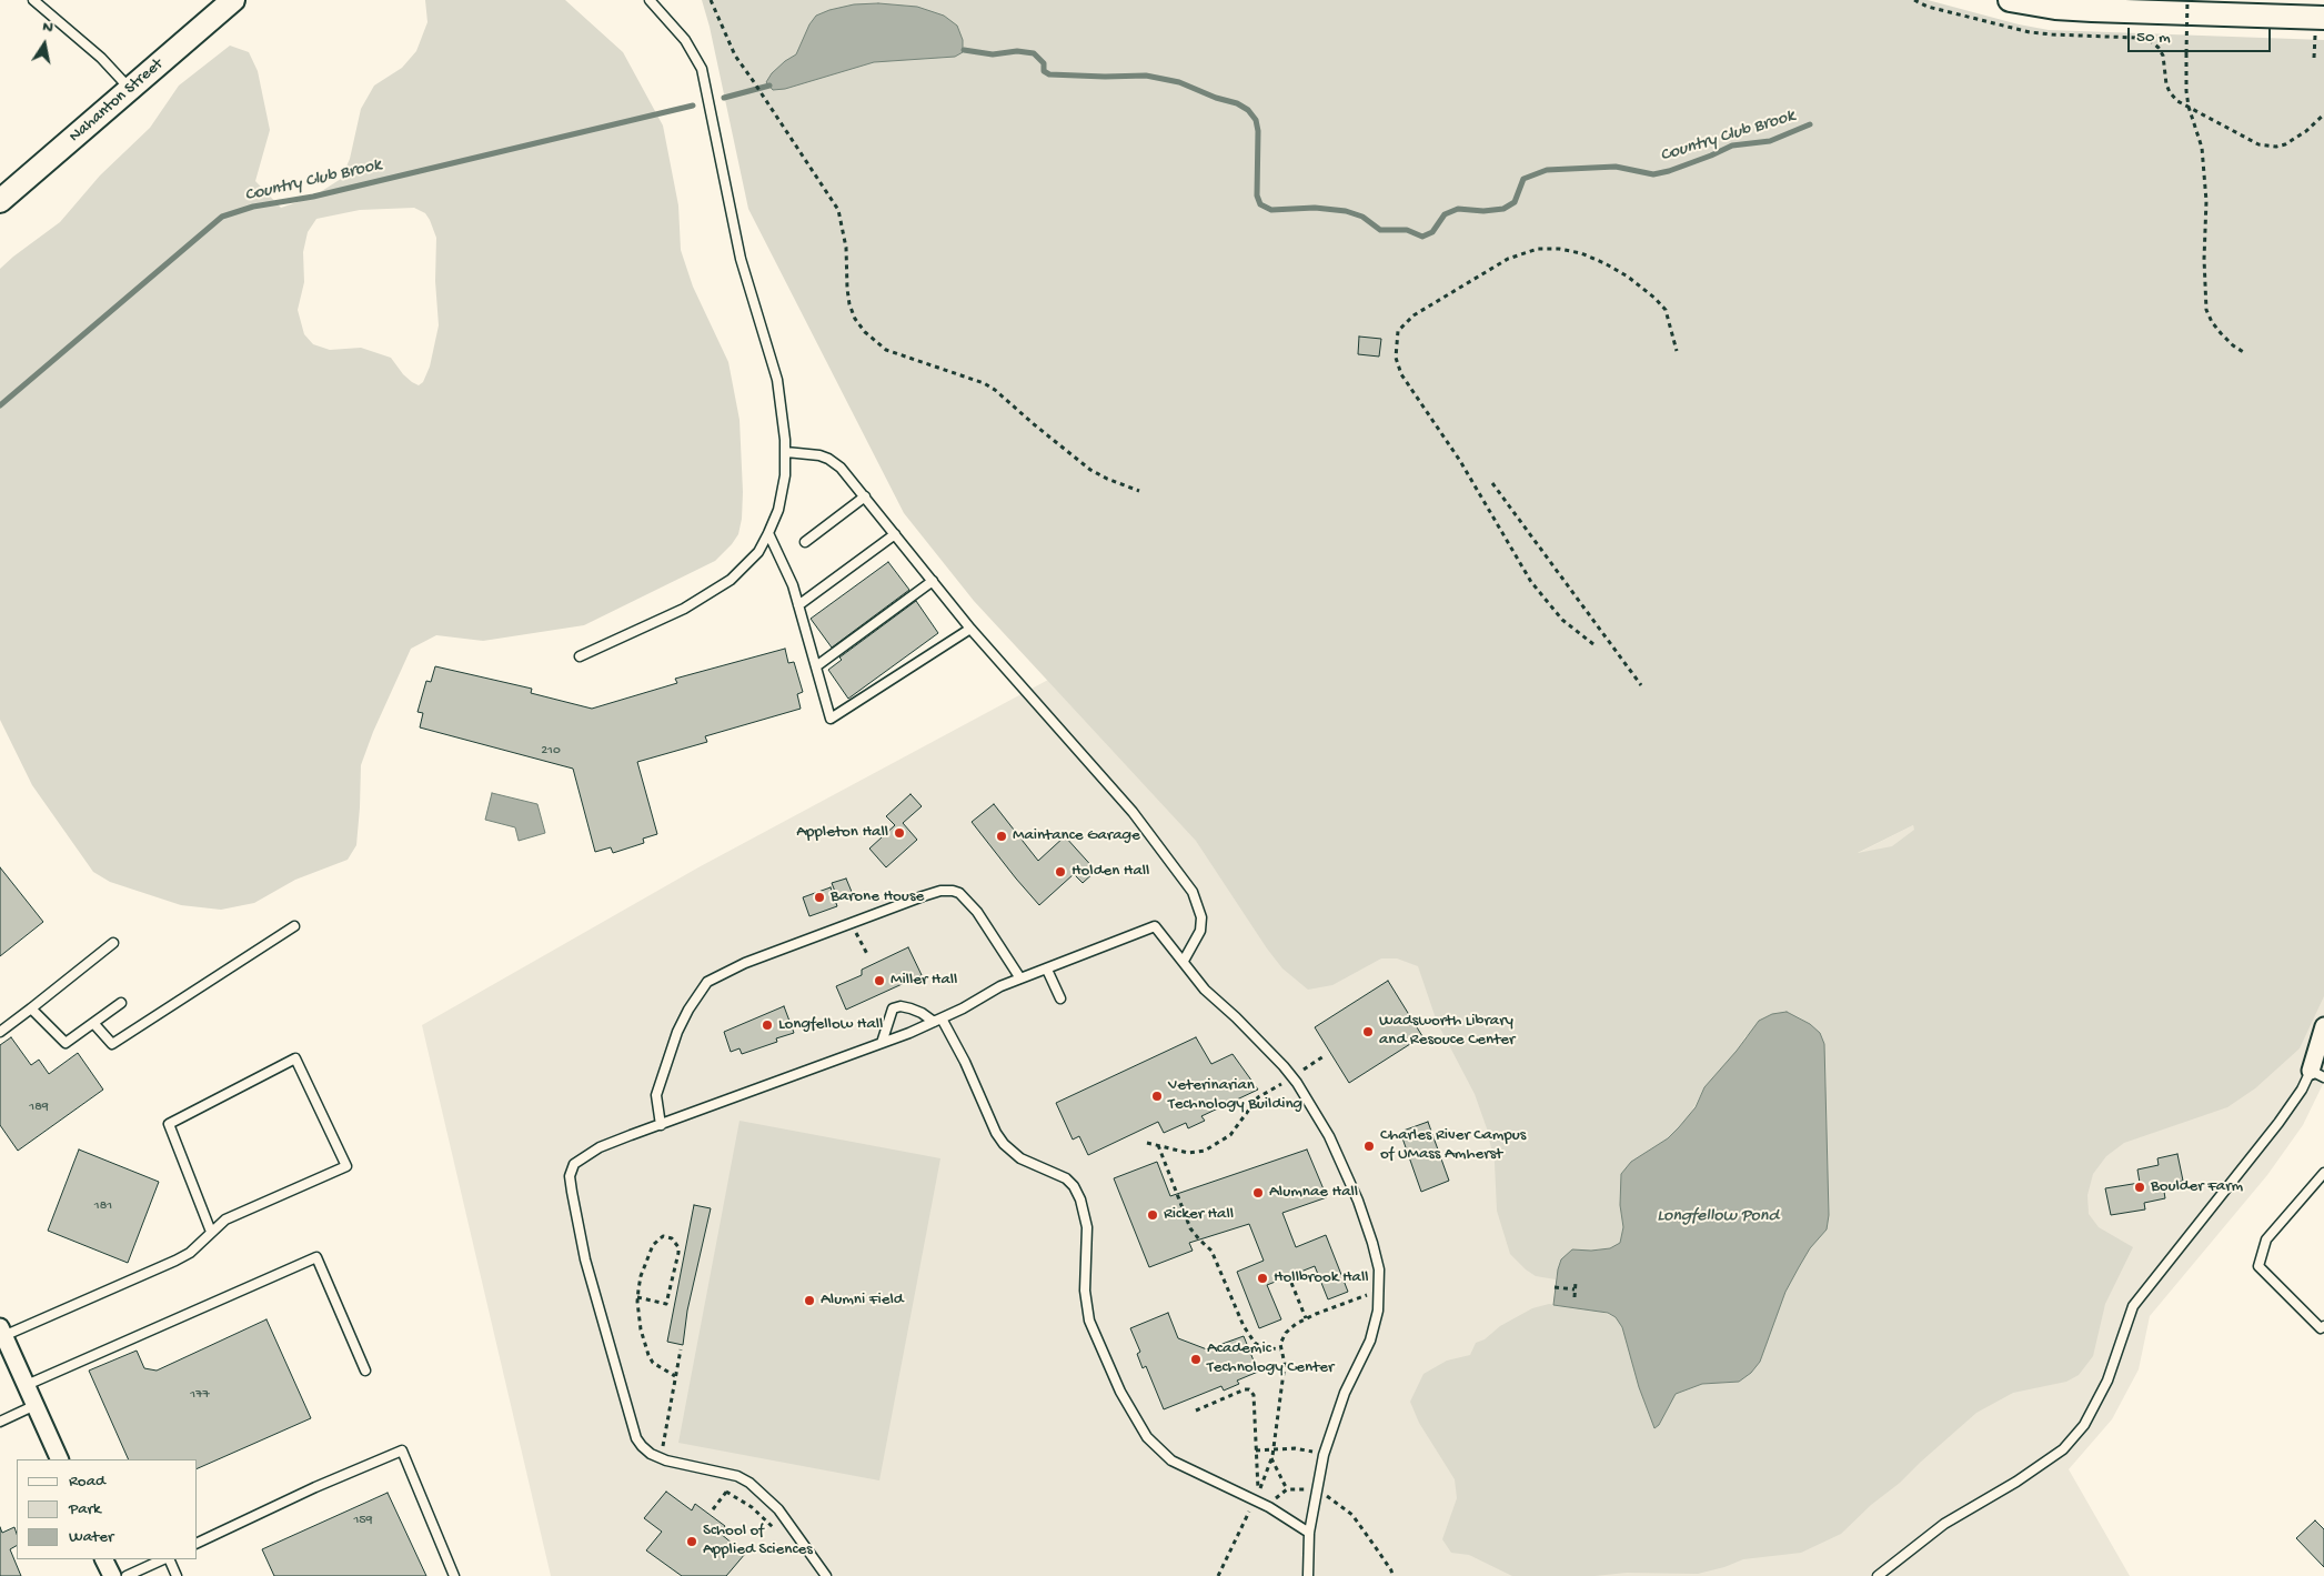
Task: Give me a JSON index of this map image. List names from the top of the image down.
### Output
{
  "streets": {
    "main road": ["Nahanton Street"]
  },
  "water": ["Country Club Brook", "Longfellow Pond"],
  "places": [
    "Appleton Hall",
    "Maintance Garage",
    "Holden Hall",
    "Barone House",
    "Miller Hall",
    "Longfellow Hall",
    "Wadsworth Library and Resouce Center",
    "Veterinarian Technology Building",
    "Charles River Campus of UMass Amherst",
    "Boulder Farm",
    "Alumnae Hall",
    "Ricker Hall",
    "Hollbrook Hall",
    "Alumni Field",
    "Academic Technology Center",
    "School of Applied Sciences"
  ],
  "house_numbers": [
    "210",
    "189",
    "181",
    "177",
    "159"
  ],
  "legend": ["Road", "Park", "Water"],
  "scale_bar": "50 m",
  "north": "top"
}
